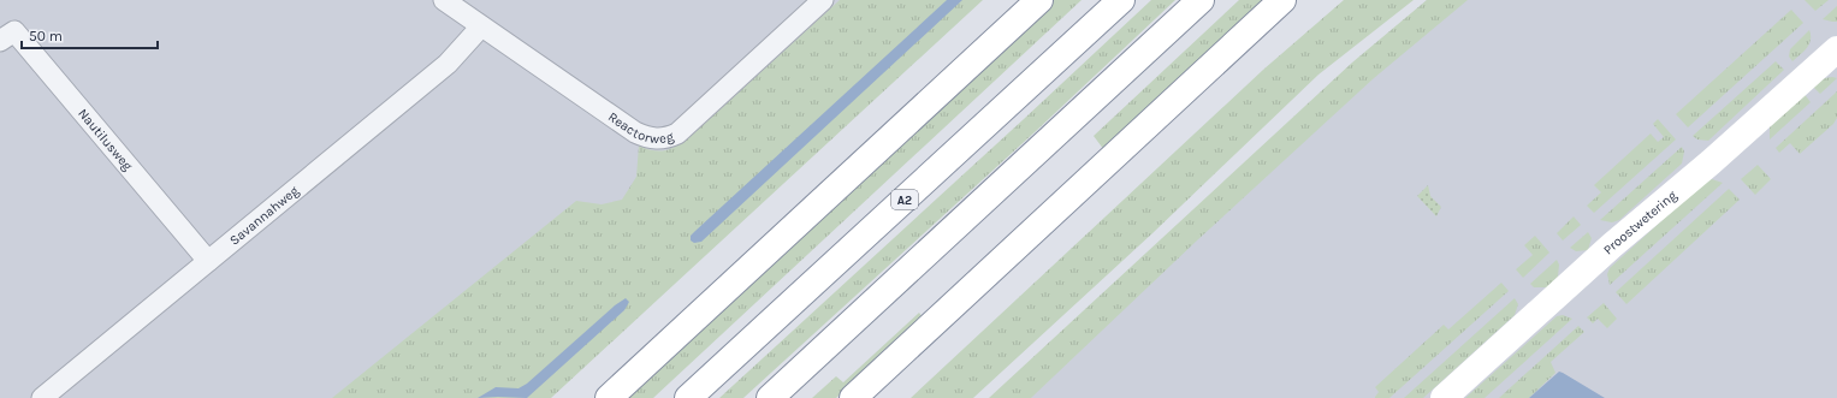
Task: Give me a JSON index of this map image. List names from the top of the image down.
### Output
{
  "streets": {
    "main road": ["A2", "Proostwetering"],
    "street": ["Reactorweg", "Nautilusweg", "Savannahweg"]
  },
  "crossings": [
    ["Reactorweg", "Savannahweg"],
    ["Nautilusweg", "Savannahweg"]
  ],
  "scale_bar": "50 m"
}
